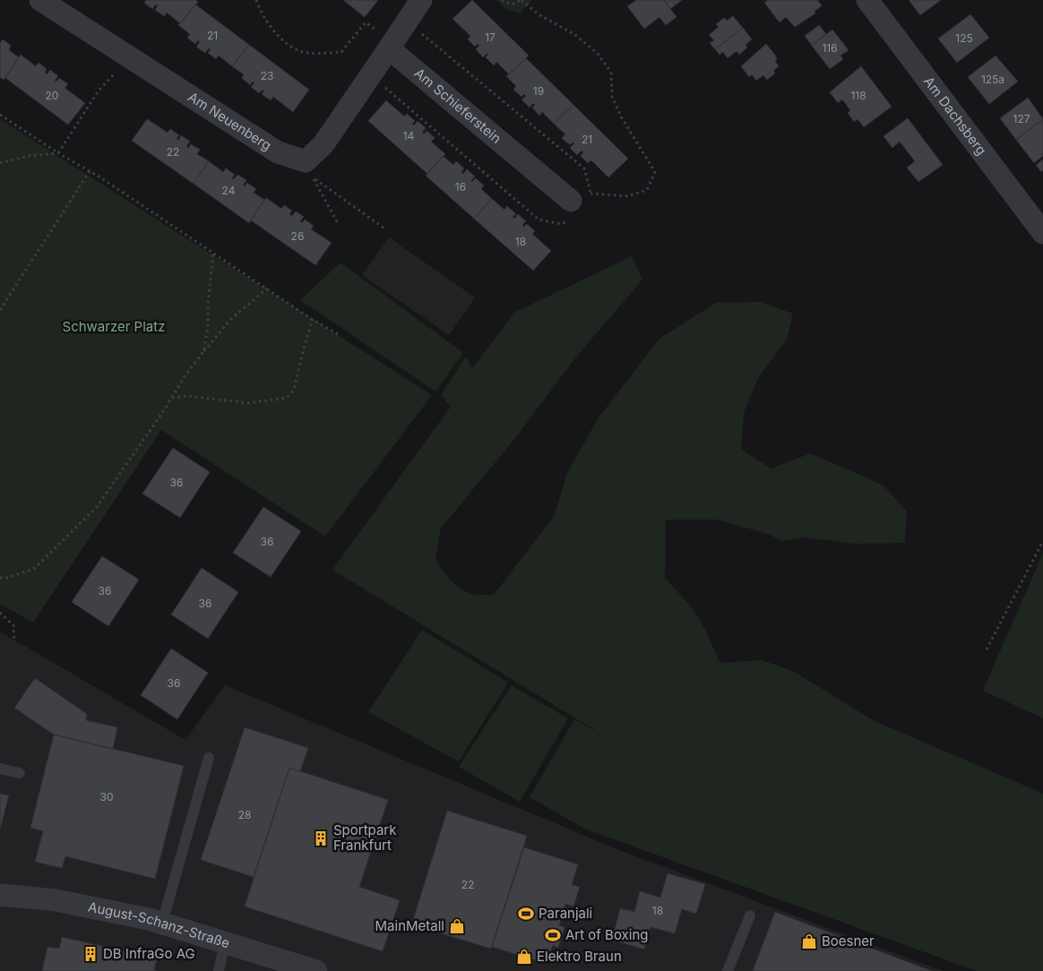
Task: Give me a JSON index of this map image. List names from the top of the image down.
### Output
{
  "streets": {
    "street": [
      "Am Schieferstein",
      "Am Dachsberg",
      "Am Neuenberg",
      "August-Schanz-Straße"
    ]
  },
  "parks": ["Schwarzer Platz"],
  "places": {
    "building": ["Sportpark Frankfurt", "DB InfraGo AG"],
    "sports": ["Paranjali", "Art of Boxing"],
    "shop": ["MainMetall", "Boesner", "Elektro Braun"]
  },
  "house_numbers": [
    "21",
    "17",
    "125",
    "116",
    "23",
    "125a",
    "19",
    "20",
    "118",
    "127",
    "14",
    "21",
    "22",
    "16",
    "24",
    "26",
    "18",
    "36",
    "36",
    "36",
    "36",
    "36",
    "30",
    "28",
    "22",
    "18"
  ]
}
